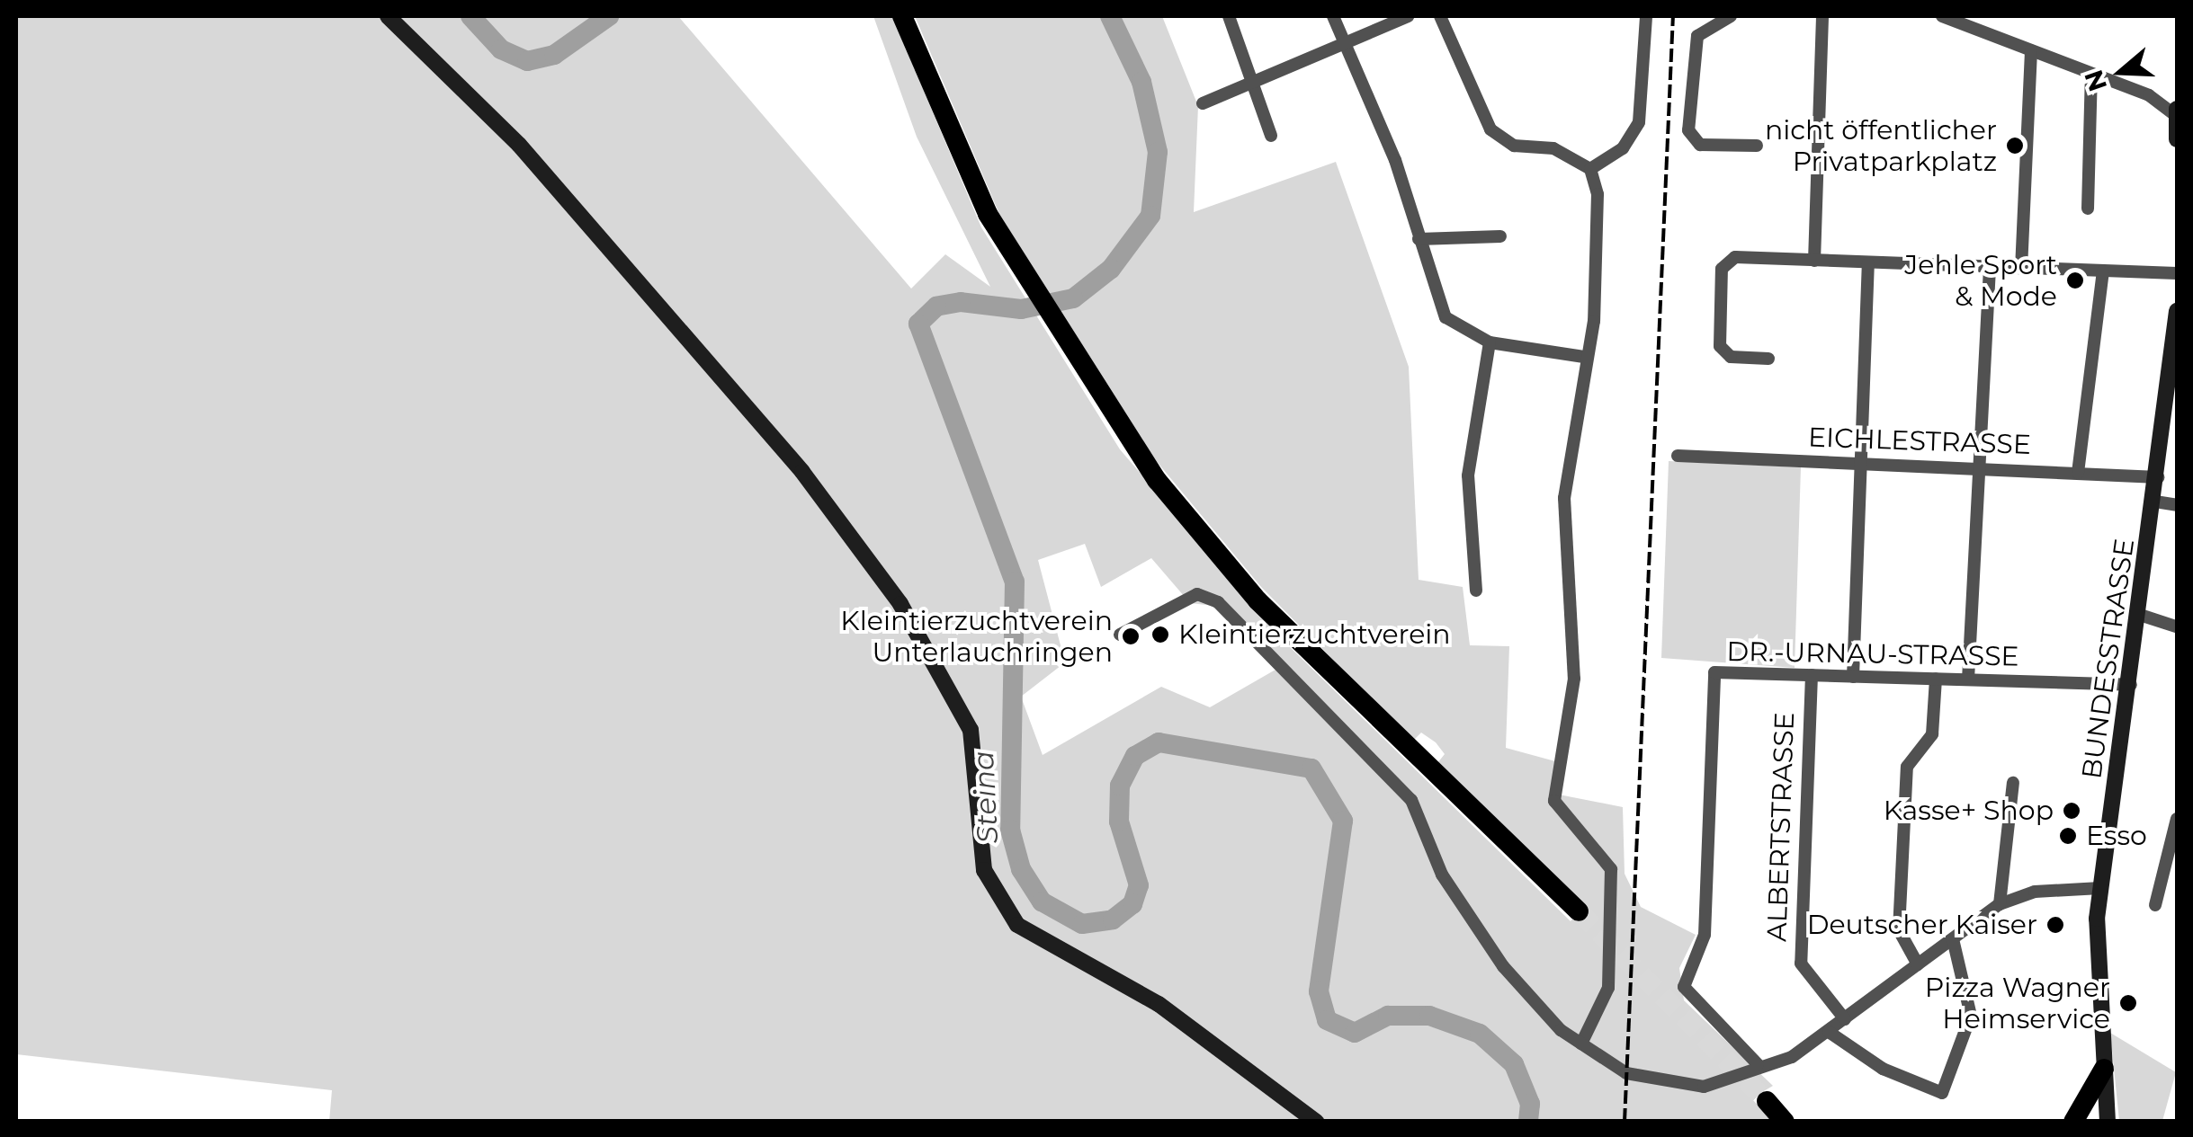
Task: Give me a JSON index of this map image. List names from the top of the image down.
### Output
{
  "streets": {
    "main road": ["BUNDESSTRASSE"],
    "street": ["EICHLESTRASSE", "DR.-URNAU-STRASSE", "ALBERTSTRASSE"]
  },
  "crossings": [
    ["EICHLESTRASSE", "BUNDESSTRASSE"],
    ["DR.-URNAU-STRASSE", "BUNDESSTRASSE"],
    ["DR.-URNAU-STRASSE", "ALBERTSTRASSE"]
  ],
  "water": ["Steina"],
  "places": [
    "nicht öffentlicher Privatparkplatz",
    "Jehle Sport & Mode",
    "Kleintierzuchtverein",
    "Kleintierzuchtverein Unterlauchringen",
    "Kasse+ Shop",
    "Esso",
    "Deutscher Kaiser",
    "Pizza Wagner Heimservice"
  ],
  "north": "left"
}
